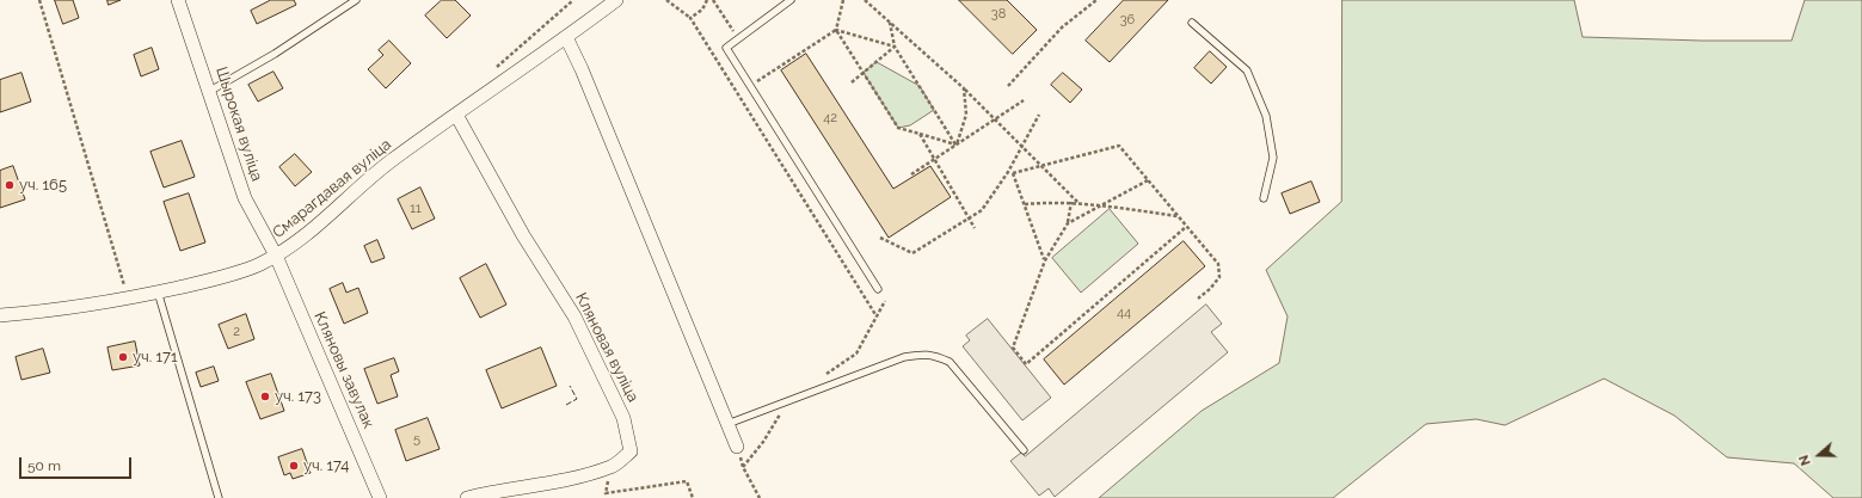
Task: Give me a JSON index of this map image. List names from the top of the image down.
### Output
{
  "streets": {
    "street": [
      "Шырокая вуліца",
      "Смарагдавая вуліца",
      "Кляновая вуліца",
      "Кляновы завулак"
    ]
  },
  "crossings": [
    ["Шырокая вуліца", "Смарагдавая вуліца"],
    ["Шырокая вуліца", "Кляновы завулак"],
    ["Смарагдавая вуліца", "Кляновая вуліца"],
    ["Смарагдавая вуліца", "Кляновы завулак"]
  ],
  "places": [
    "уч. 165",
    "уч. 171",
    "уч. 173",
    "уч. 174"
  ],
  "house_numbers": [
    "38",
    "36",
    "42",
    "11",
    "44",
    "2",
    "5"
  ],
  "scale_bar": "50 m",
  "north": "left"
}
